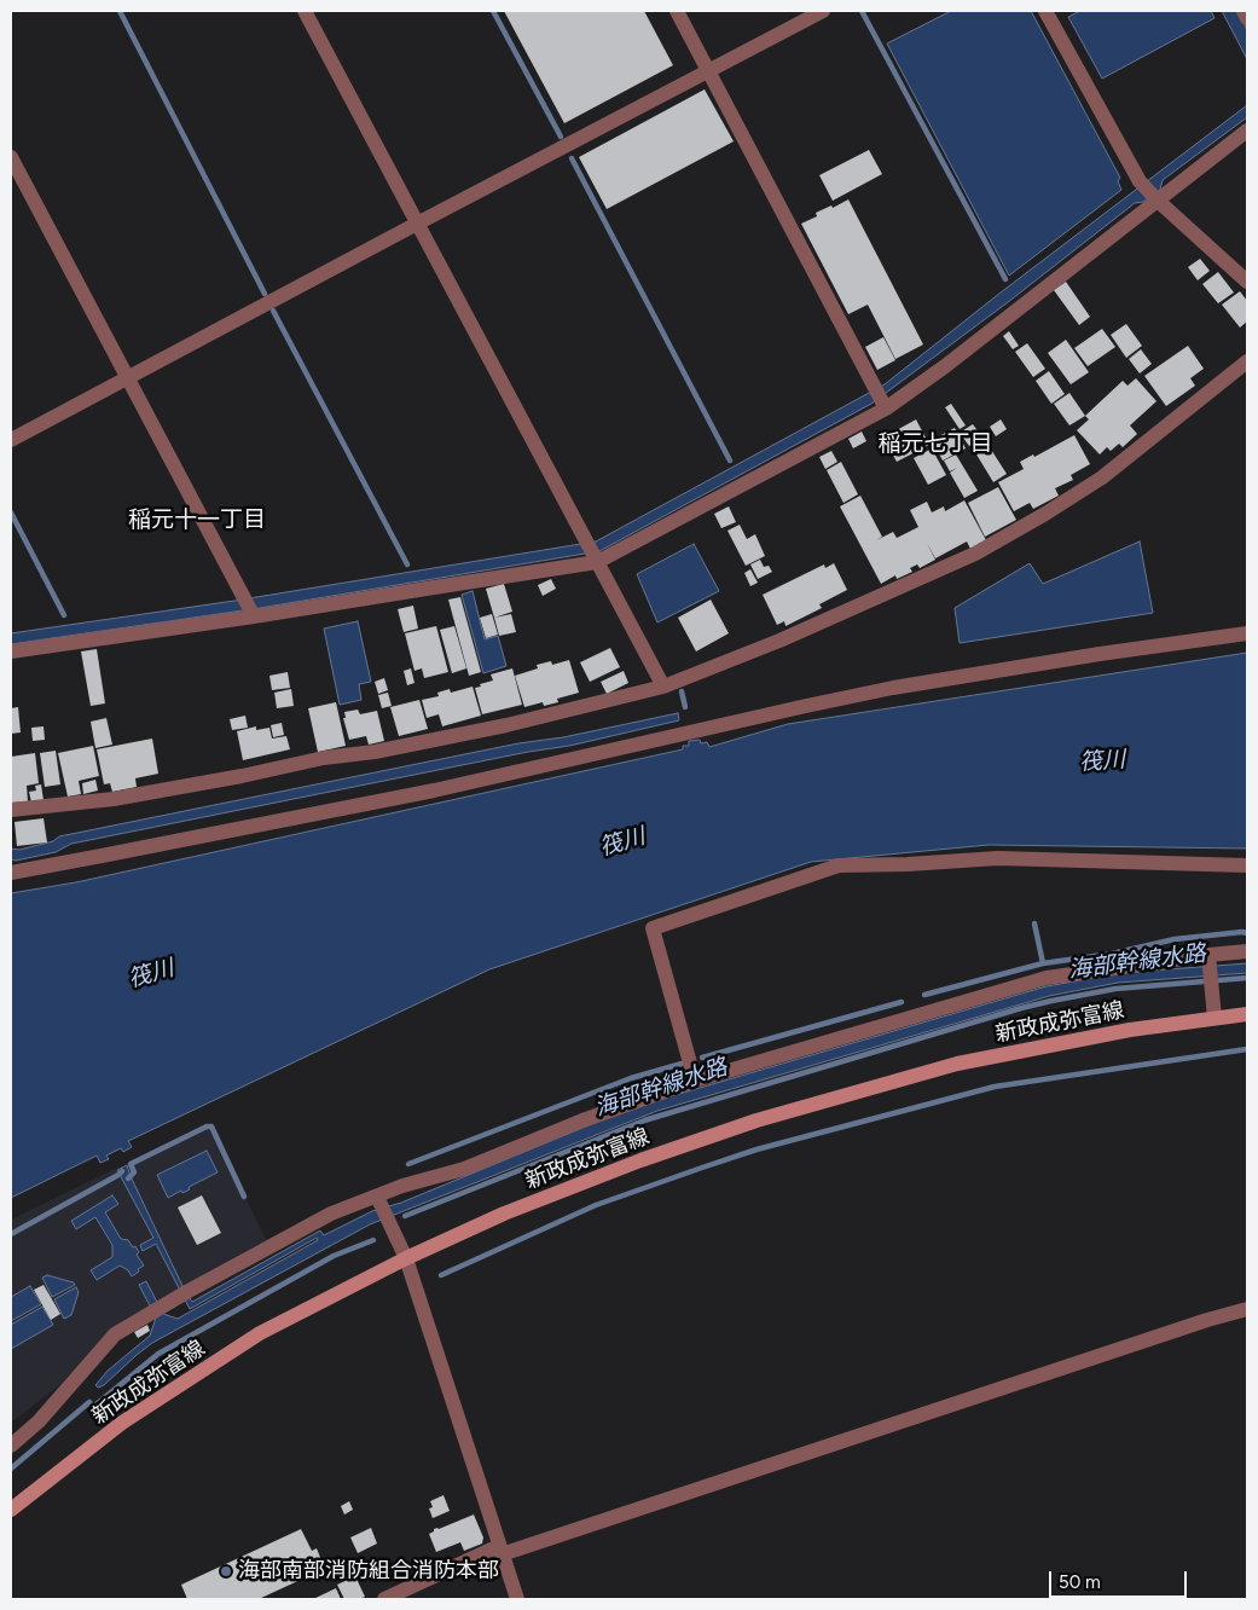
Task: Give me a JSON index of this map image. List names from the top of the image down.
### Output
{
  "streets": {
    "main road": ["新政成弥富線"]
  },
  "districts": ["稲元七丁目", "稲元十一丁目"],
  "water": ["筏川", "海部幹線水路"],
  "places": ["海部南部消防組合消防本部"],
  "scale_bar": "50 m"
}
